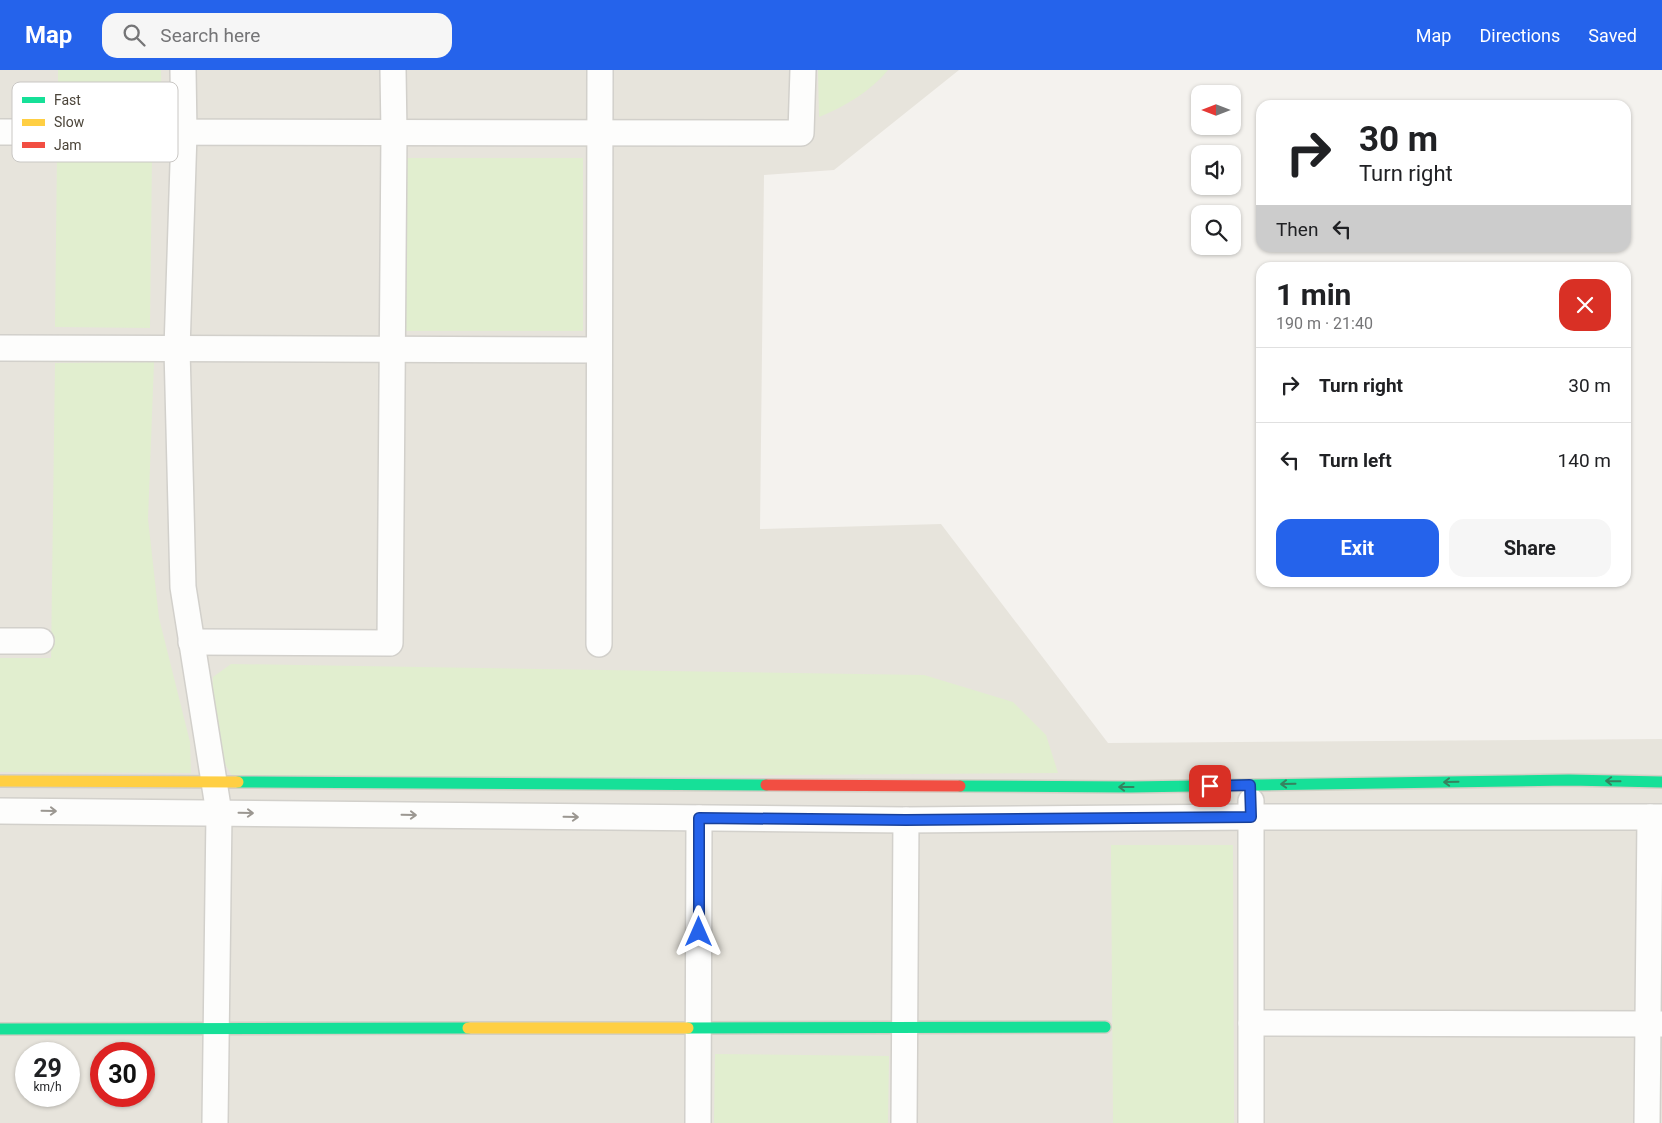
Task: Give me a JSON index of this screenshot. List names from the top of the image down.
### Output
{
  "legend": ["Fast", "Slow", "Jam"],
  "north": "left",
  "page": {
    "header": "Map",
    "search": "Search here",
    "nav": ["Map", "Directions", "Saved"],
    "turn": ["30 m", "Turn right"],
    "then": "Then",
    "heading": ["1 min", "190 m · 21:40"],
    "list": [
      {
        "name": "Turn right",
        "value": "30 m"
      },
      {
        "name": "Turn left",
        "value": "140 m"
      }
    ],
    "buttons": ["Exit", "Share"],
    "speed": "29 km/h",
    "limit": "30"
  }
}
